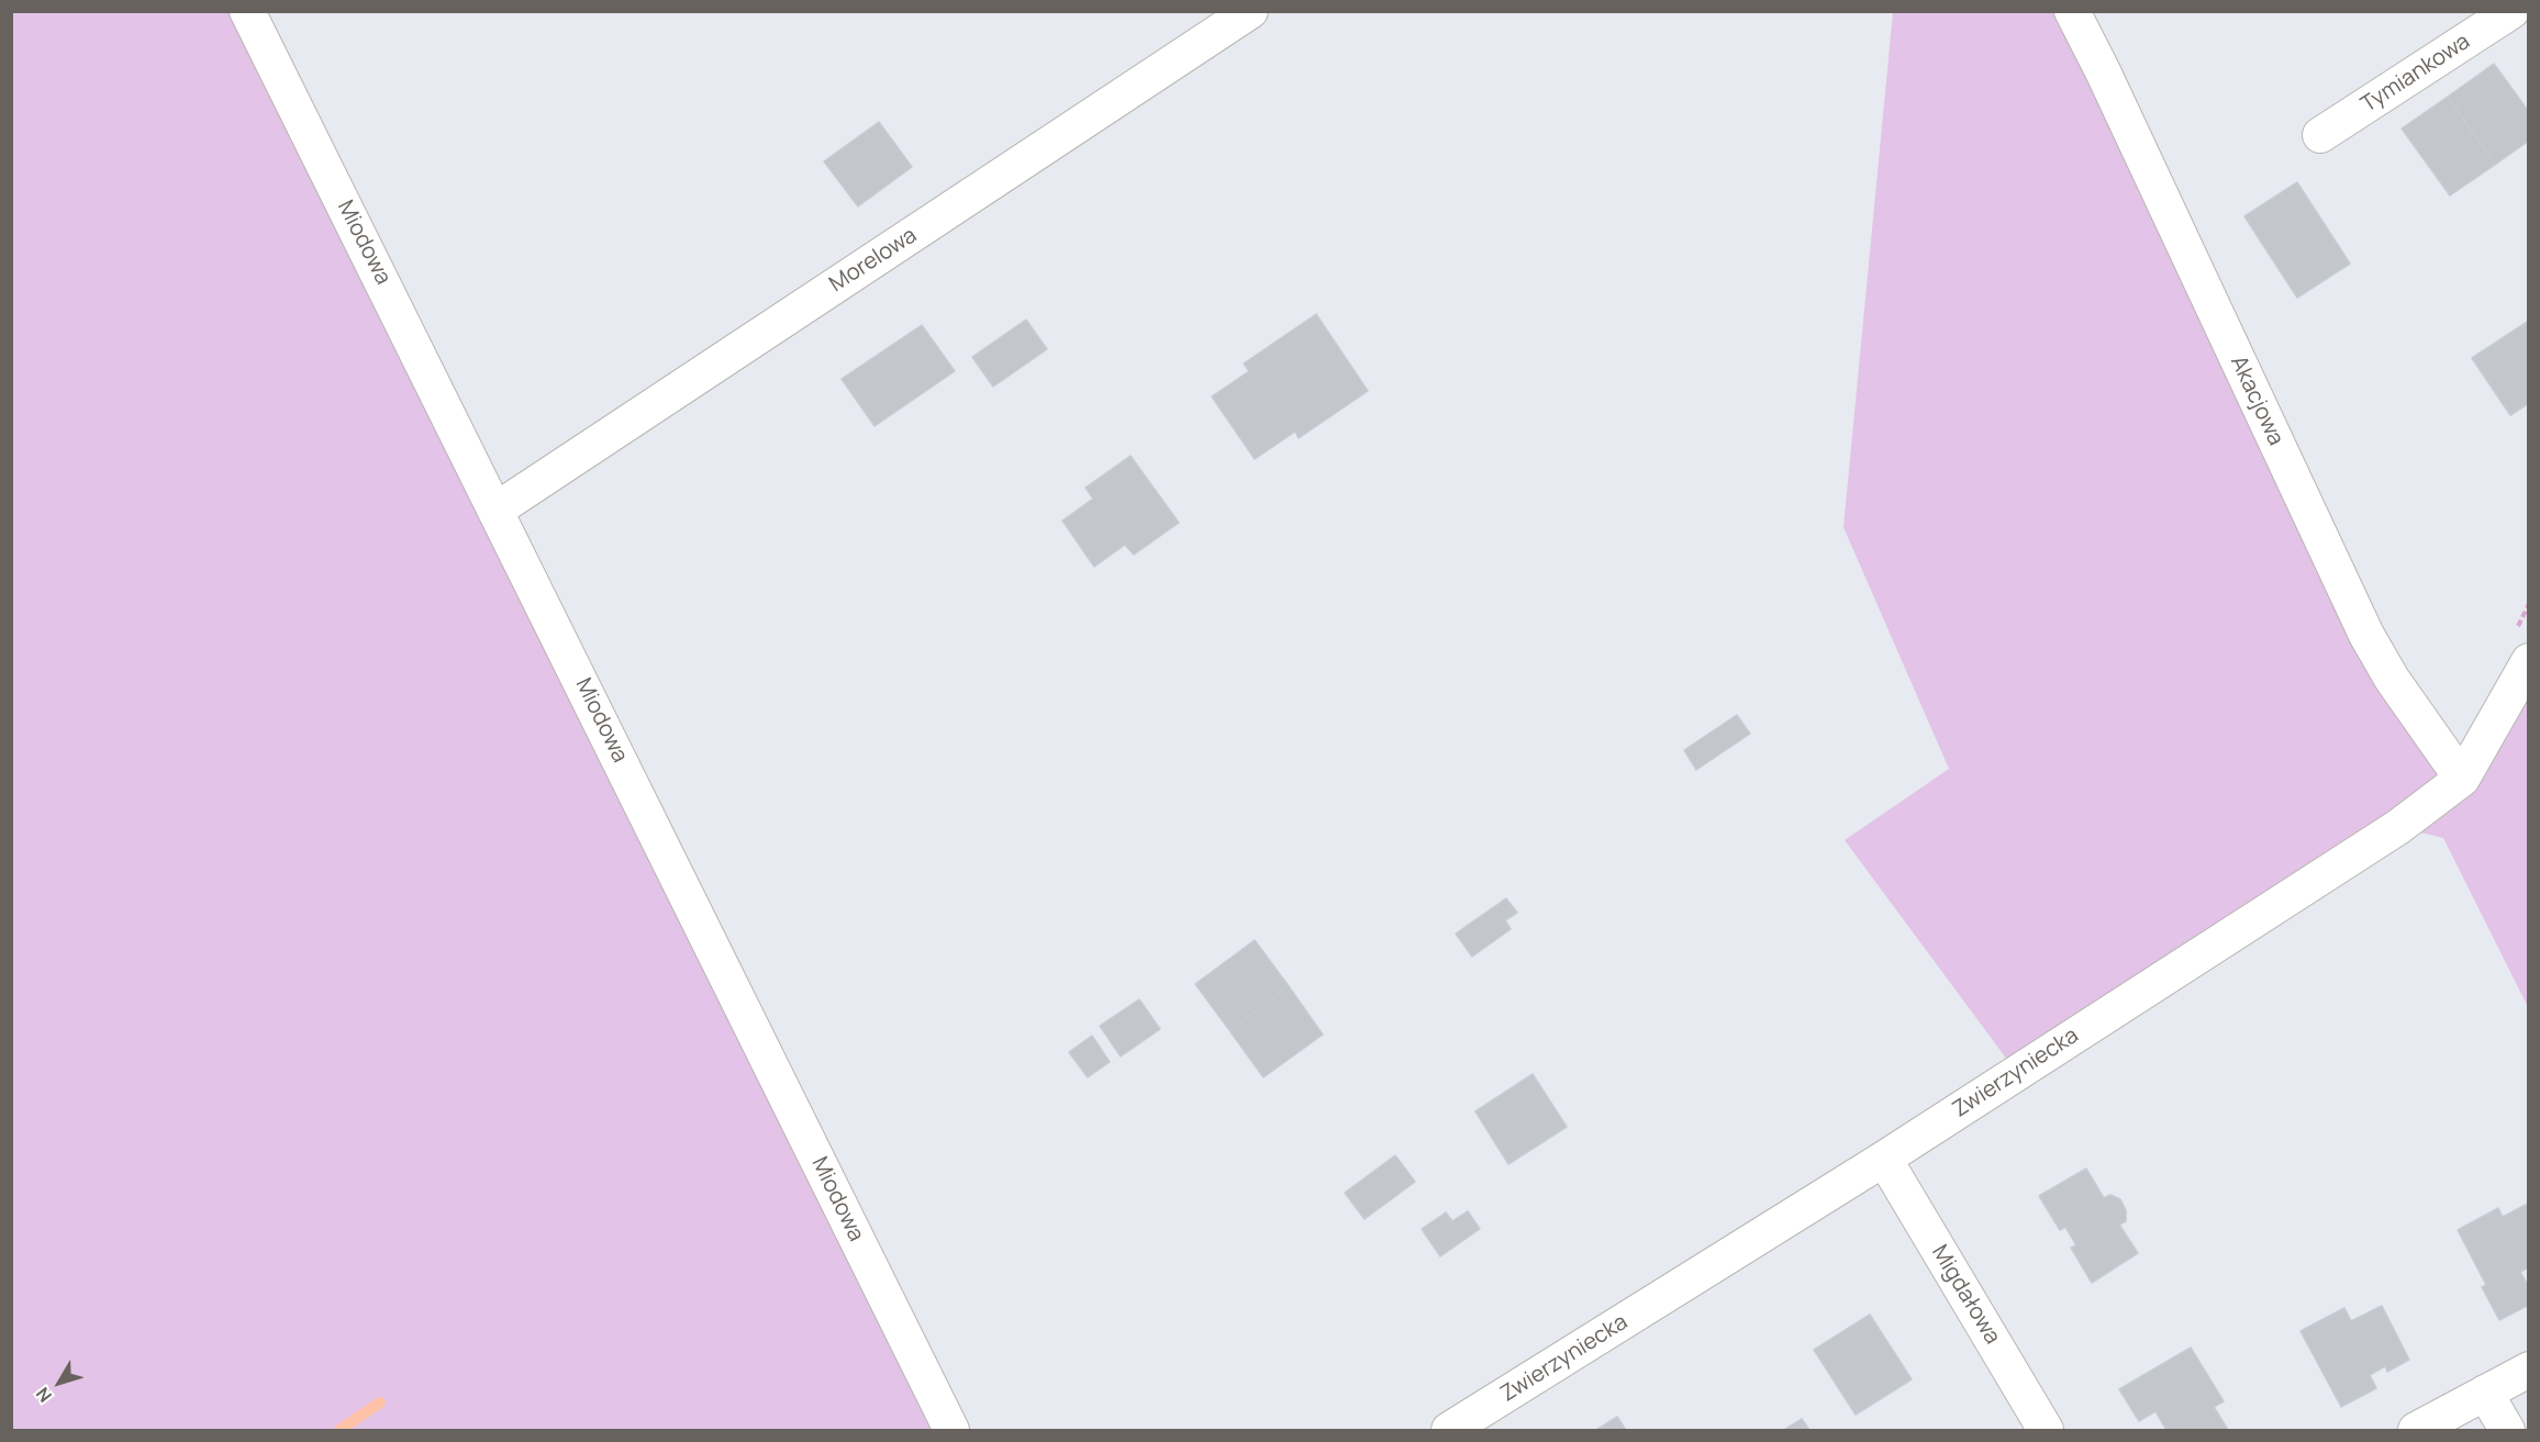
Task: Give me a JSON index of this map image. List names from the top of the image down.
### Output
{
  "streets": {
    "street": [
      "Tymiankowa",
      "Miodowa",
      "Morelowa",
      "Akacjowa",
      "Zwierzyniecka",
      "Migdałowa"
    ]
  },
  "crossings": [
    ["Miodowa", "Morelowa"],
    ["Akacjowa", "Zwierzyniecka"],
    ["Zwierzyniecka", "Migdałowa"]
  ],
  "north": "bottom left"
}
